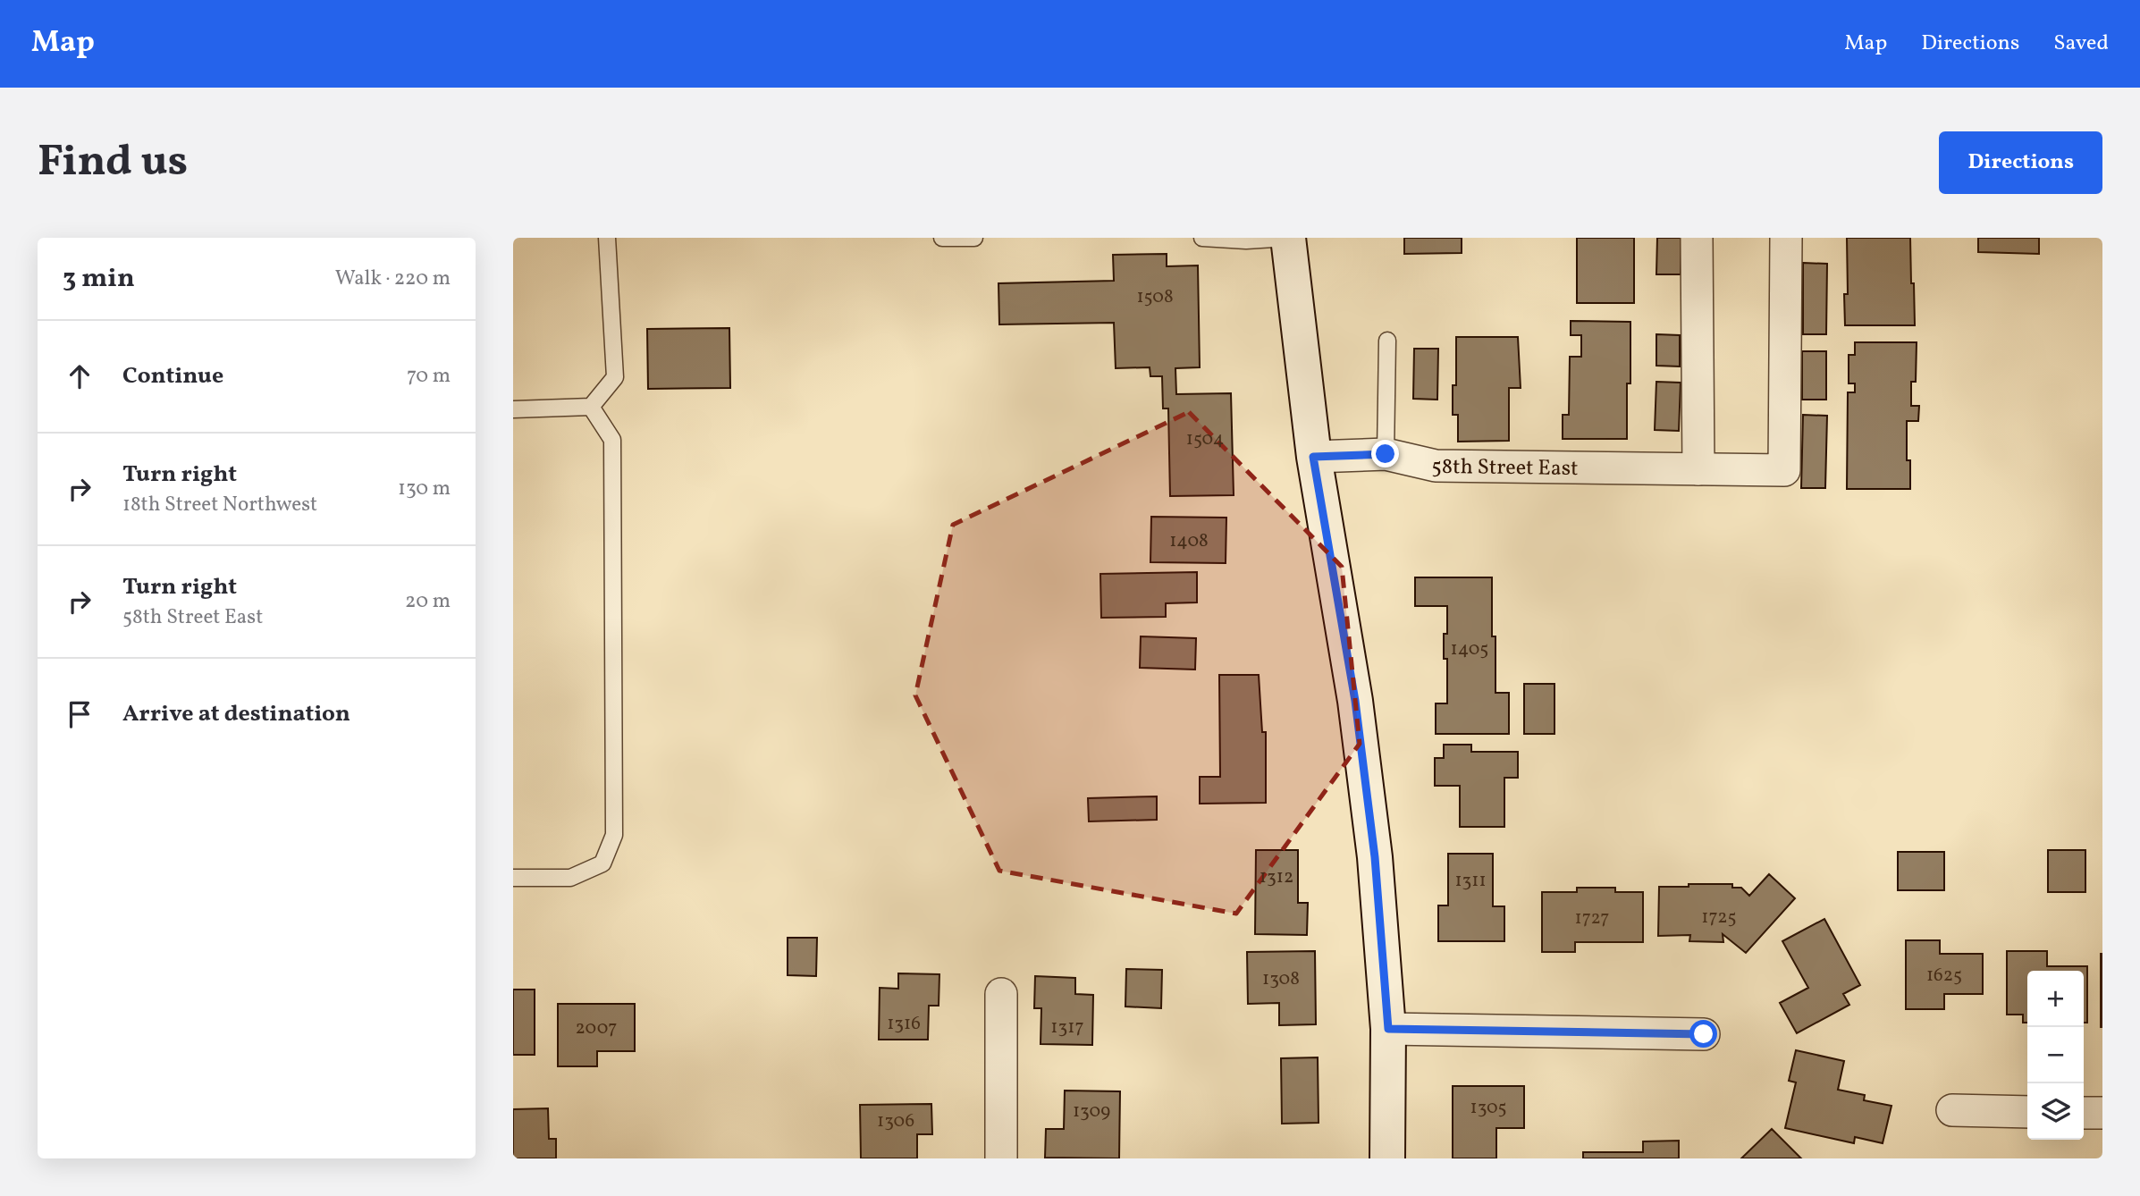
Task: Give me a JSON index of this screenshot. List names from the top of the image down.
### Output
{
  "streets": {
    "street": ["58th Street East"]
  },
  "house_numbers": [
    "1508",
    "1504",
    "1408",
    "1405",
    "1312",
    "1311",
    "1725",
    "1727",
    "1625",
    "1308",
    "1316",
    "1317",
    "2007",
    "1305",
    "1309",
    "1306"
  ],
  "page": {
    "header": "Map",
    "nav": ["Map", "Directions", "Saved"],
    "buttons": "Directions",
    "title": "Find us",
    "heading": ["3 min", "Walk · 220 m"],
    "list": [
      ["Continue", "70 m"],
      ["Turn right", "18th Street Northwest", "130 m"],
      ["Turn right", "58th Street East", "20 m"],
      "Arrive at destination"
    ],
    "map_buttons": ["+", "−"]
  }
}
